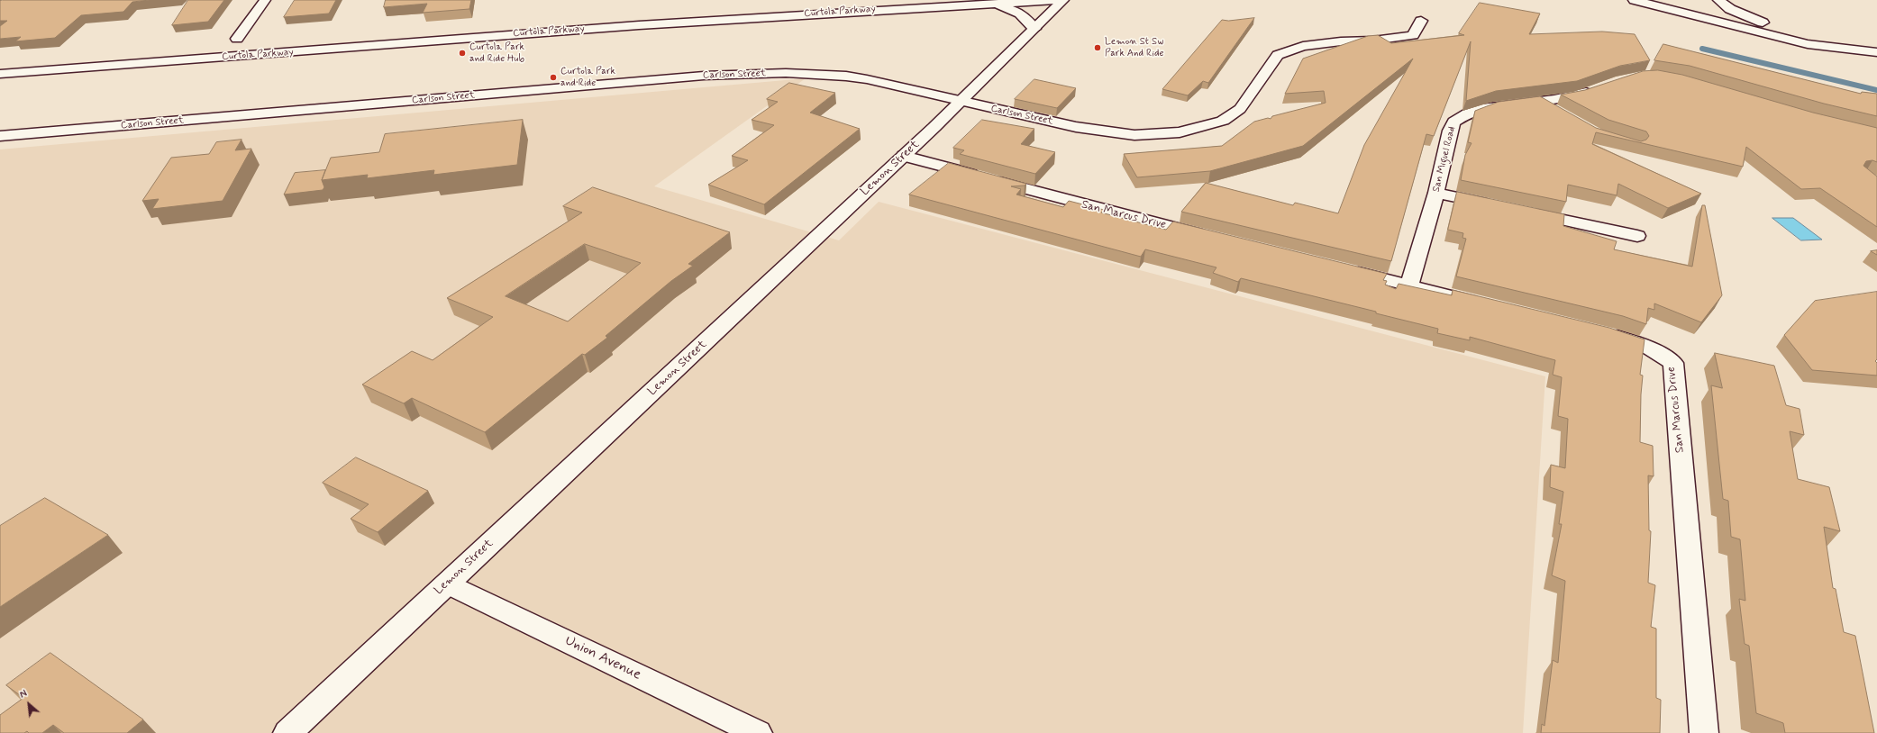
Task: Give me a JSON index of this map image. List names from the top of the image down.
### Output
{
  "streets": {
    "main road": [
      "Curtola Parkway",
      "Carlson Street",
      "San Miguel Road",
      "Lemon Street",
      "San Marcus Drive",
      "Union Avenue"
    ]
  },
  "crossings": [
    ["Carlson Street", "Lemon Street"],
    ["Lemon Street", "San Marcus Drive"],
    ["Lemon Street", "Union Avenue"]
  ],
  "places": ["Lemon St Sw Park And Ride", "Curtola Park and Ride Hub", "Curtola Park and Ride"],
  "north": "top left"
}
